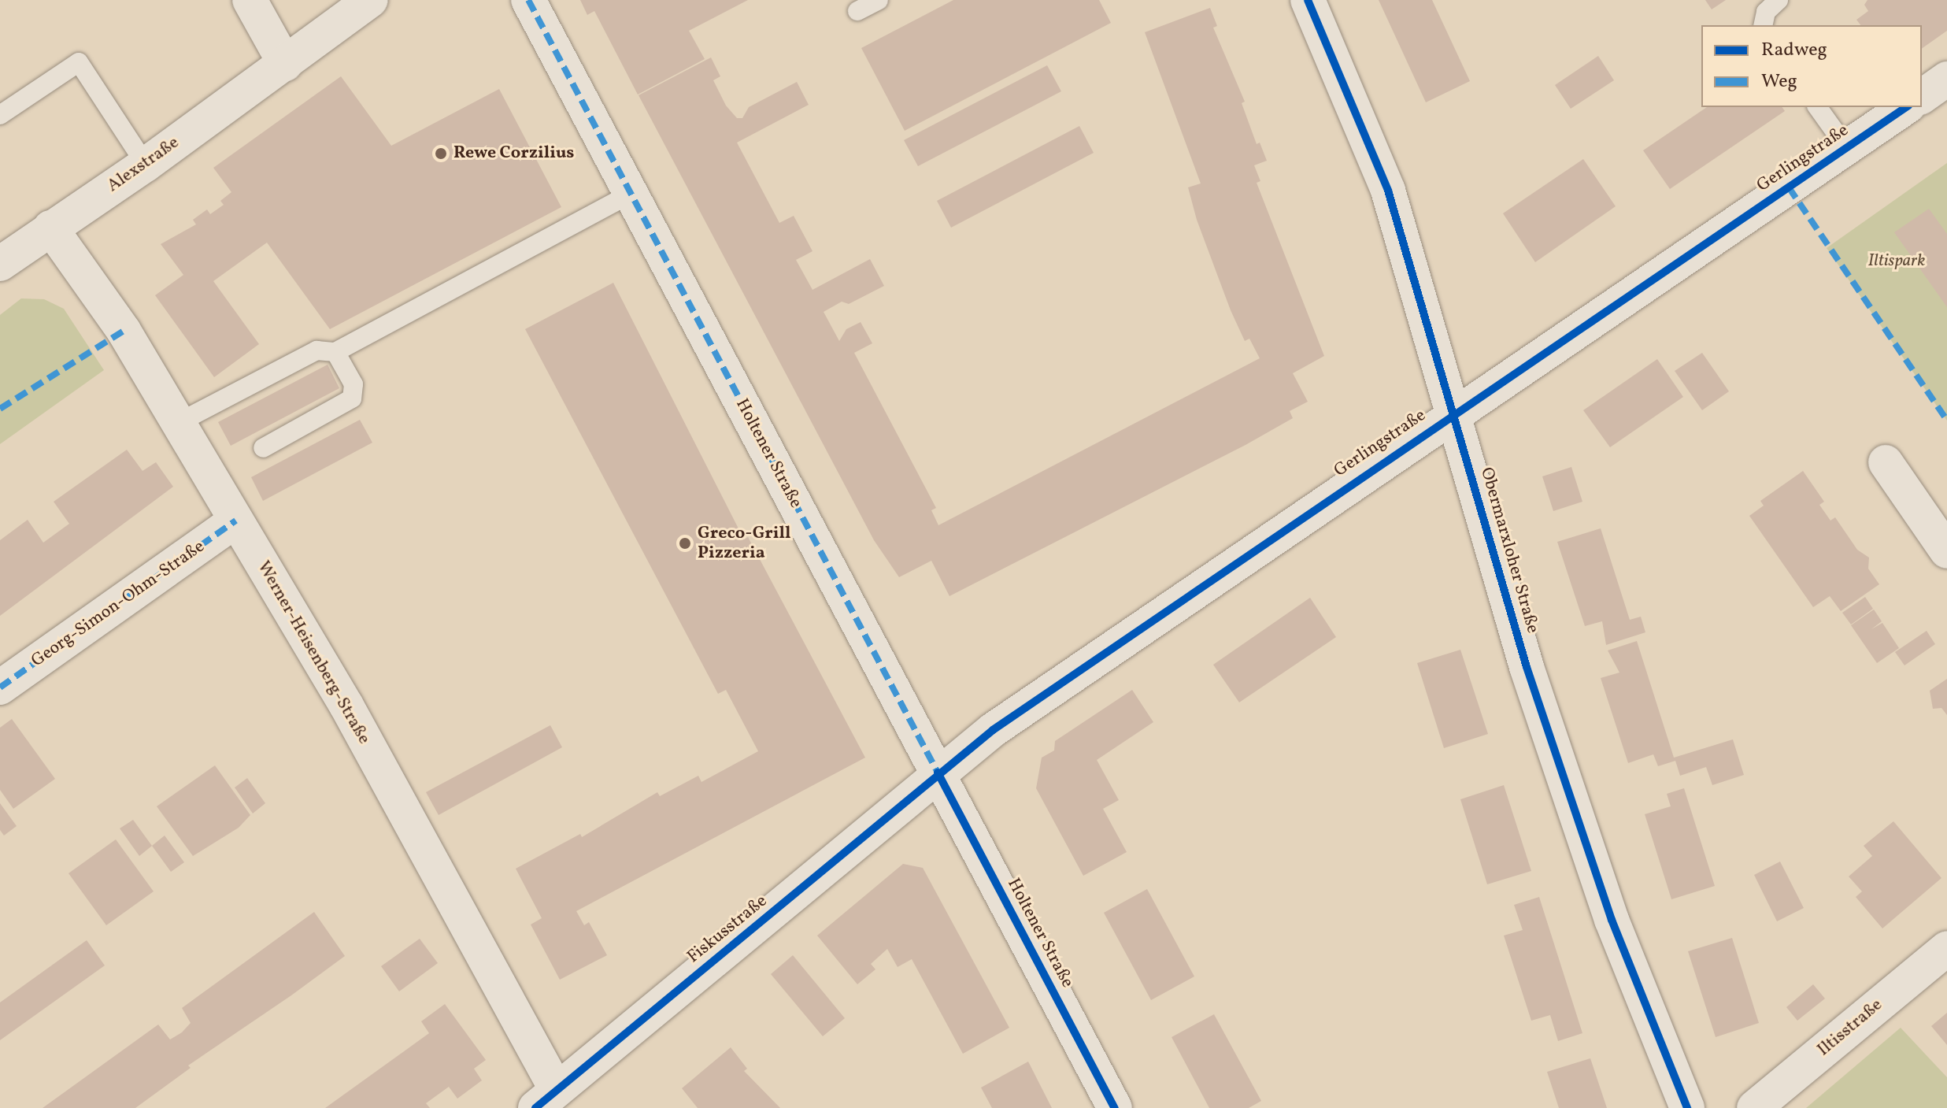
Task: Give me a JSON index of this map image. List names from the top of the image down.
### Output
{
  "streets": {
    "street": [
      "Gerlingstraße",
      "Alexstraße",
      "Holtener Straße",
      "Obermarxloher Straße",
      "Georg-Simon-Ohm-Straße",
      "Werner-Heisenberg-Straße",
      "Fiskusstraße",
      "Iltisstraße"
    ]
  },
  "crossings": [
    ["Gerlingstraße", "Holtener Straße"],
    ["Gerlingstraße", "Obermarxloher Straße"],
    ["Gerlingstraße", "Fiskusstraße"],
    ["Alexstraße", "Werner-Heisenberg-Straße"],
    ["Holtener Straße", "Fiskusstraße"],
    ["Georg-Simon-Ohm-Straße", "Werner-Heisenberg-Straße"],
    ["Werner-Heisenberg-Straße", "Fiskusstraße"]
  ],
  "parks": ["Iltispark"],
  "places": ["Rewe Corzilius", "Greco-Grill Pizzeria"],
  "legend": ["Radweg", "Weg"]
}
